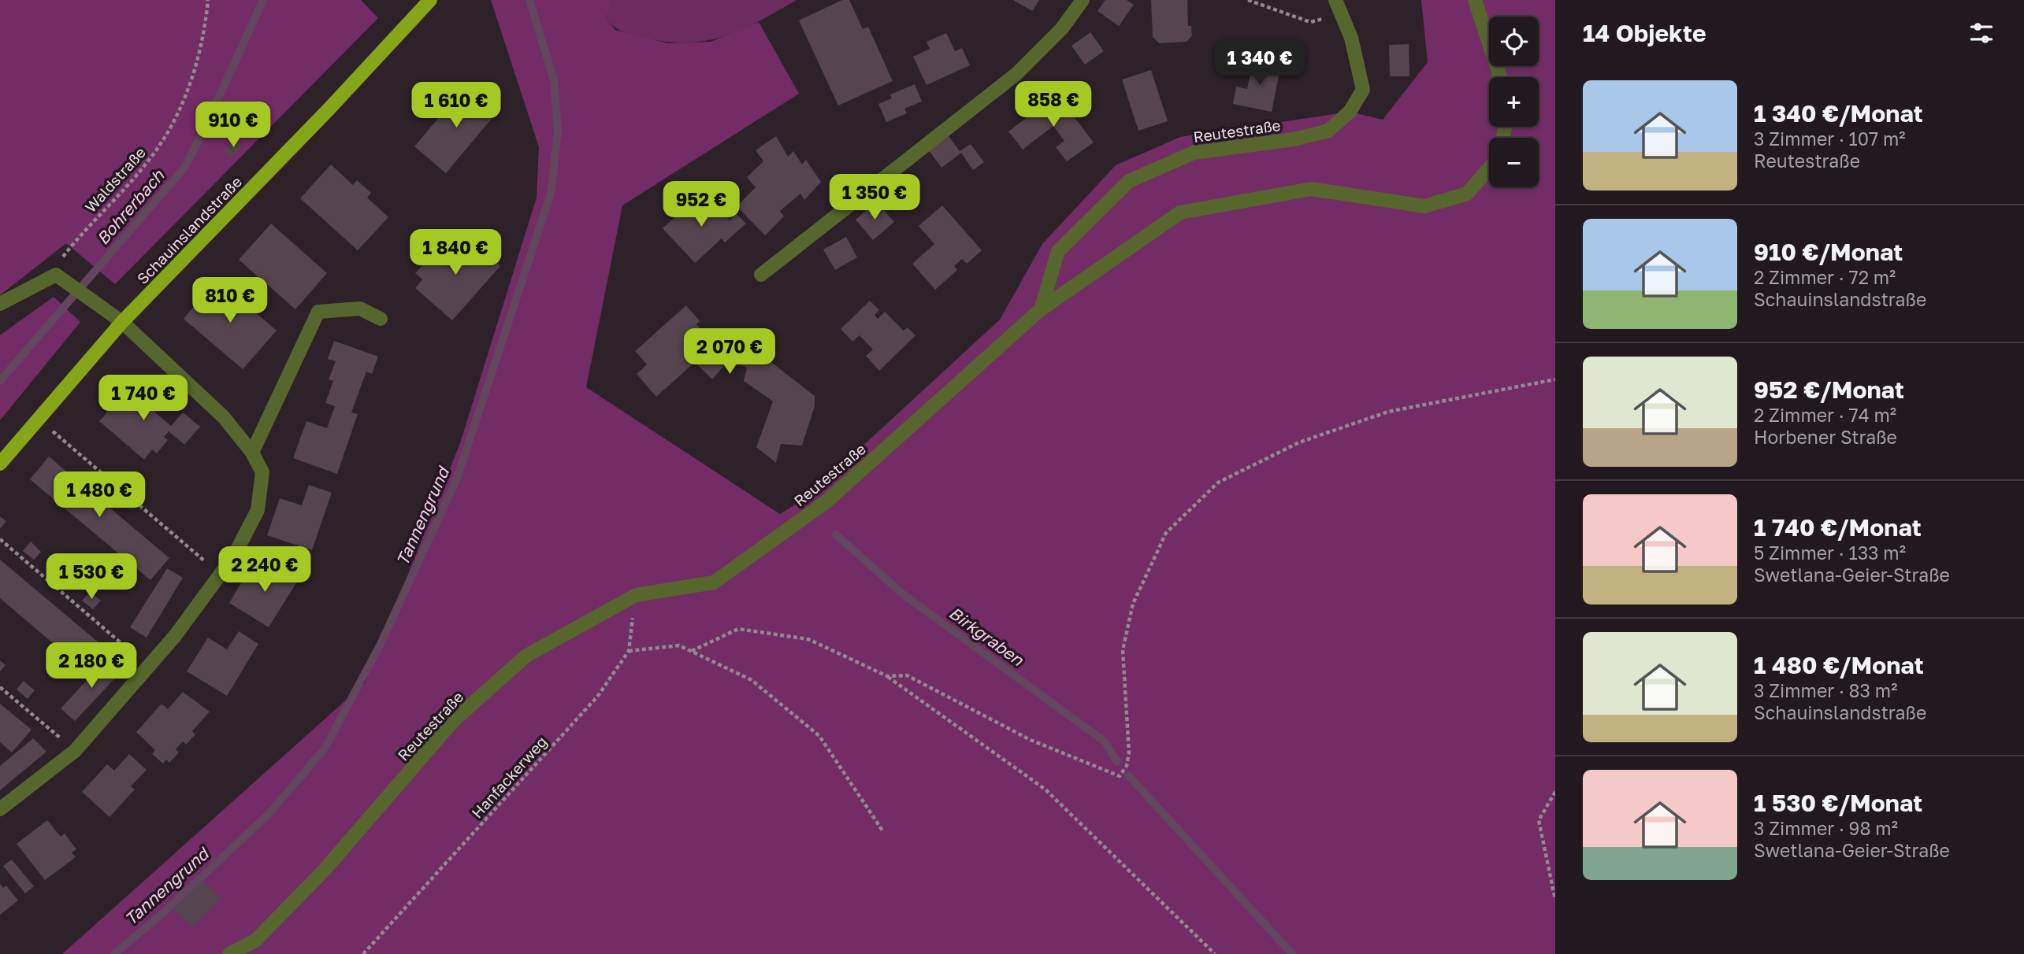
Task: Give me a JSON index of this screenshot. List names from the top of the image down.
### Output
{
  "streets": {
    "main road": ["Schauinslandstraße"],
    "street": ["Reutestraße"],
    "path": ["Waldstraße", "Hanfackerweg"]
  },
  "crossings": [
    ["Reutestraße", "Hanfackerweg"]
  ],
  "water": ["Bohrerbach", "Tannengrund", "Birkgraben"],
  "page": {
    "heading": "14 Objekte",
    "map_buttons": ["+", "−"],
    "price": [
      "1 340 €",
      "858 €",
      "1 610 €",
      "910 €",
      "1 350 €",
      "952 €",
      "1 840 €",
      "810 €",
      "2 070 €",
      "1 740 €",
      "1 480 €",
      "2 240 €",
      "1 530 €",
      "2 180 €"
    ],
    "list": [
      {
        "name": "1 340 €/Monat",
        "note": "3 Zimmer · 107 m² · Reutestraße"
      },
      {
        "name": "910 €/Monat",
        "note": "2 Zimmer · 72 m² · Schauinslandstraße"
      },
      {
        "name": "952 €/Monat",
        "note": "2 Zimmer · 74 m² · Horbener Straße"
      },
      {
        "name": "1 740 €/Monat",
        "note": "5 Zimmer · 133 m² · Swetlana-Geier-Straße"
      },
      {
        "name": "1 480 €/Monat",
        "note": "3 Zimmer · 83 m² · Schauinslandstraße"
      },
      {
        "name": "1 530 €/Monat",
        "note": "3 Zimmer · 98 m² · Swetlana-Geier-Straße"
      }
    ]
  }
}
